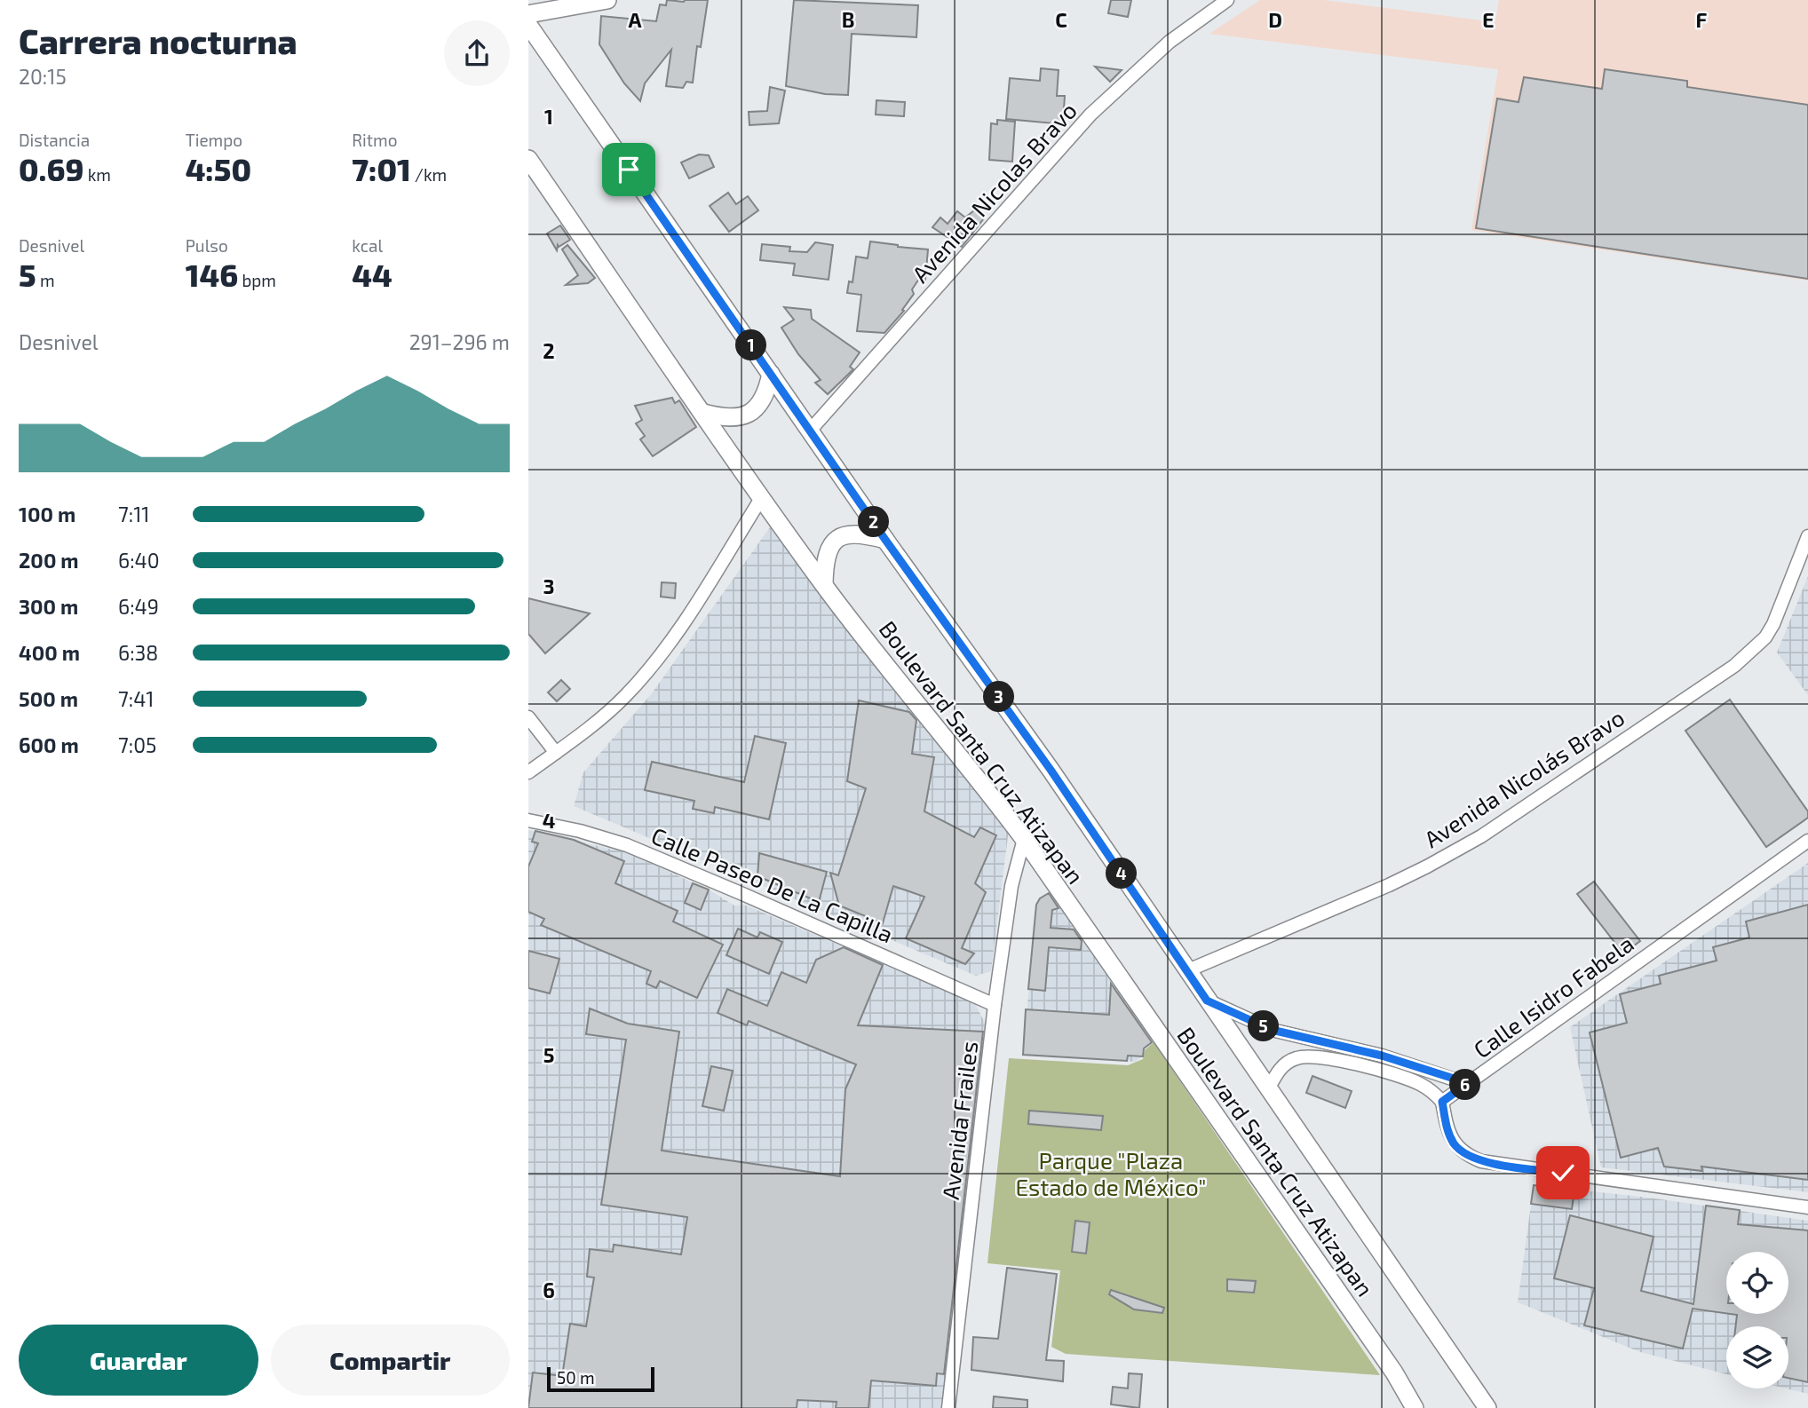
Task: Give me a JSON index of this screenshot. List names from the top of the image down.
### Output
{
  "streets": {
    "main road": ["Boulevard Santa Cruz Atizapan"],
    "street": [
      "Avenida Nicolas Bravo",
      "Avenida Nicolás Bravo",
      "Calle Paseo De La Capilla",
      "Calle Isidro Fabela",
      "Avenida Frailes"
    ]
  },
  "crossings": [
    ["Avenida Nicolas Bravo", "Boulevard Santa Cruz Atizapan"],
    ["Boulevard Santa Cruz Atizapan", "Avenida Nicolás Bravo"],
    ["Boulevard Santa Cruz Atizapan", "Avenida Frailes"],
    ["Calle Paseo De La Capilla", "Avenida Frailes"]
  ],
  "parks": ["Parque \"Plaza Estado de México\""],
  "scale_bar": "50 m",
  "page": {
    "heading": ["Carrera nocturna", "20:15"],
    "stats": [
      ["Distancia", "0.69 km"],
      ["Tiempo", "4:50"],
      ["Ritmo", "7:01 /km"],
      ["Desnivel", "5 m"],
      ["Pulso", "146 bpm"],
      ["kcal", "44"]
    ],
    "chart": ["Desnivel", "291–296 m"],
    "pins": [
      "1",
      "2",
      "3",
      "4",
      "5",
      "6"
    ],
    "list": [
      {
        "name": "100 m",
        "note": "7:11"
      },
      {
        "name": "200 m",
        "note": "6:40"
      },
      {
        "name": "300 m",
        "note": "6:49"
      },
      {
        "name": "400 m",
        "note": "6:38"
      },
      {
        "name": "500 m",
        "note": "7:41"
      },
      {
        "name": "600 m",
        "note": "7:05"
      }
    ],
    "buttons": ["Guardar", "Compartir"],
    "scale": "50 m"
  },
  "grid": {
    "columns": [
      "A",
      "B",
      "C",
      "D",
      "E",
      "F"
    ],
    "rows": [
      "1",
      "2",
      "3",
      "4",
      "5",
      "6"
    ]
  }
}
